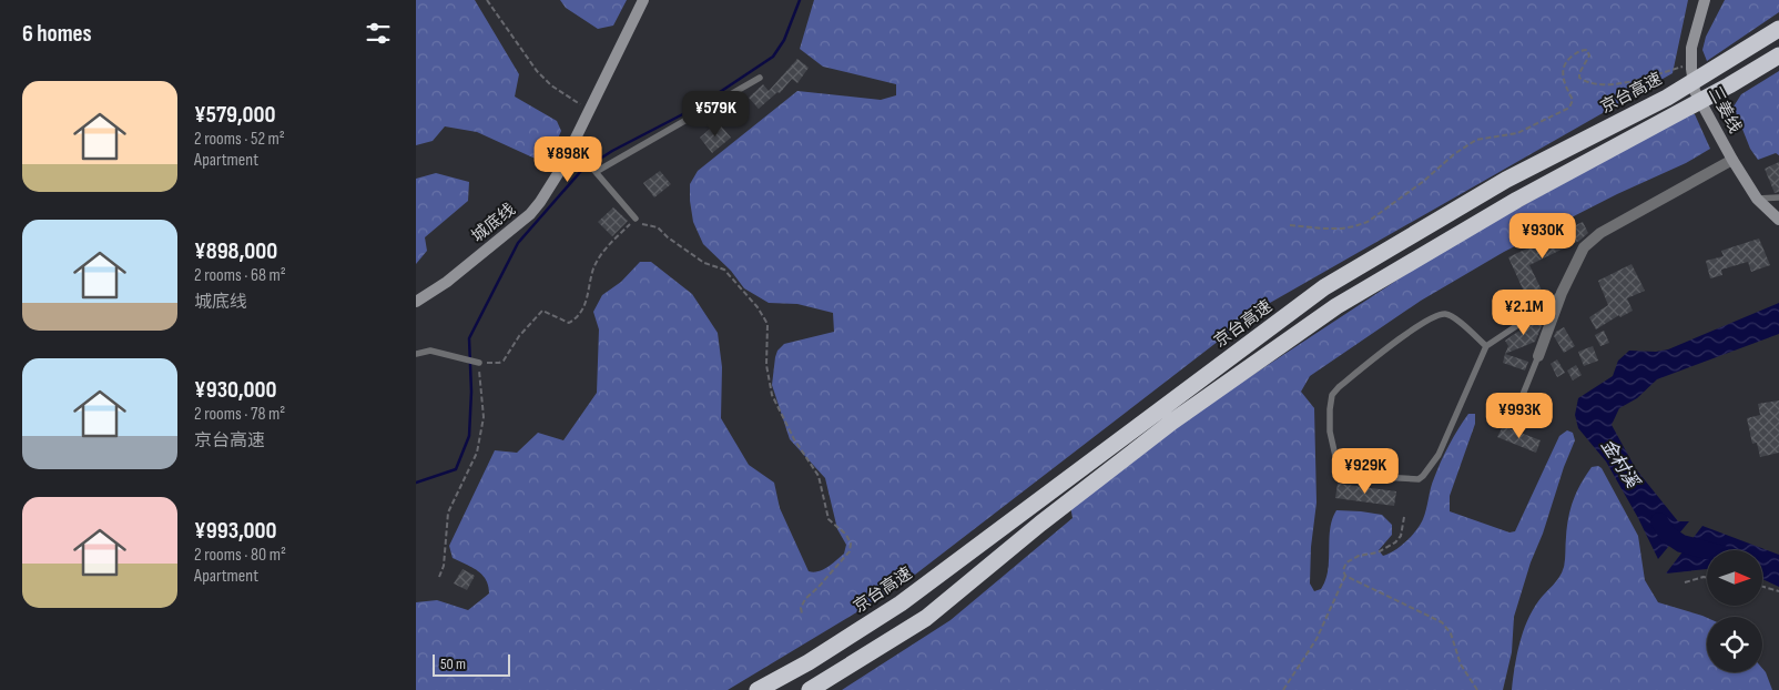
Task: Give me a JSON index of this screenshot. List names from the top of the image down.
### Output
{
  "streets": {
    "highway": ["京台高速"],
    "main road": ["三姜线", "城底线"]
  },
  "water": ["金村溪"],
  "scale_bar": "50 m",
  "north": "right",
  "page": {
    "heading": "6 homes",
    "list": [
      {
        "name": "¥579,000",
        "note": "2 rooms · 52 m² · Apartment"
      },
      {
        "name": "¥898,000",
        "note": "2 rooms · 68 m² · 城底线"
      },
      {
        "name": "¥930,000",
        "note": "2 rooms · 78 m² · 京台高速"
      },
      {
        "name": "¥993,000",
        "note": "2 rooms · 80 m² · Apartment"
      }
    ],
    "price": [
      "¥579K",
      "¥898K",
      "¥930K",
      "¥2.1M",
      "¥993K",
      "¥929K"
    ],
    "scale": "50 m"
  }
}
